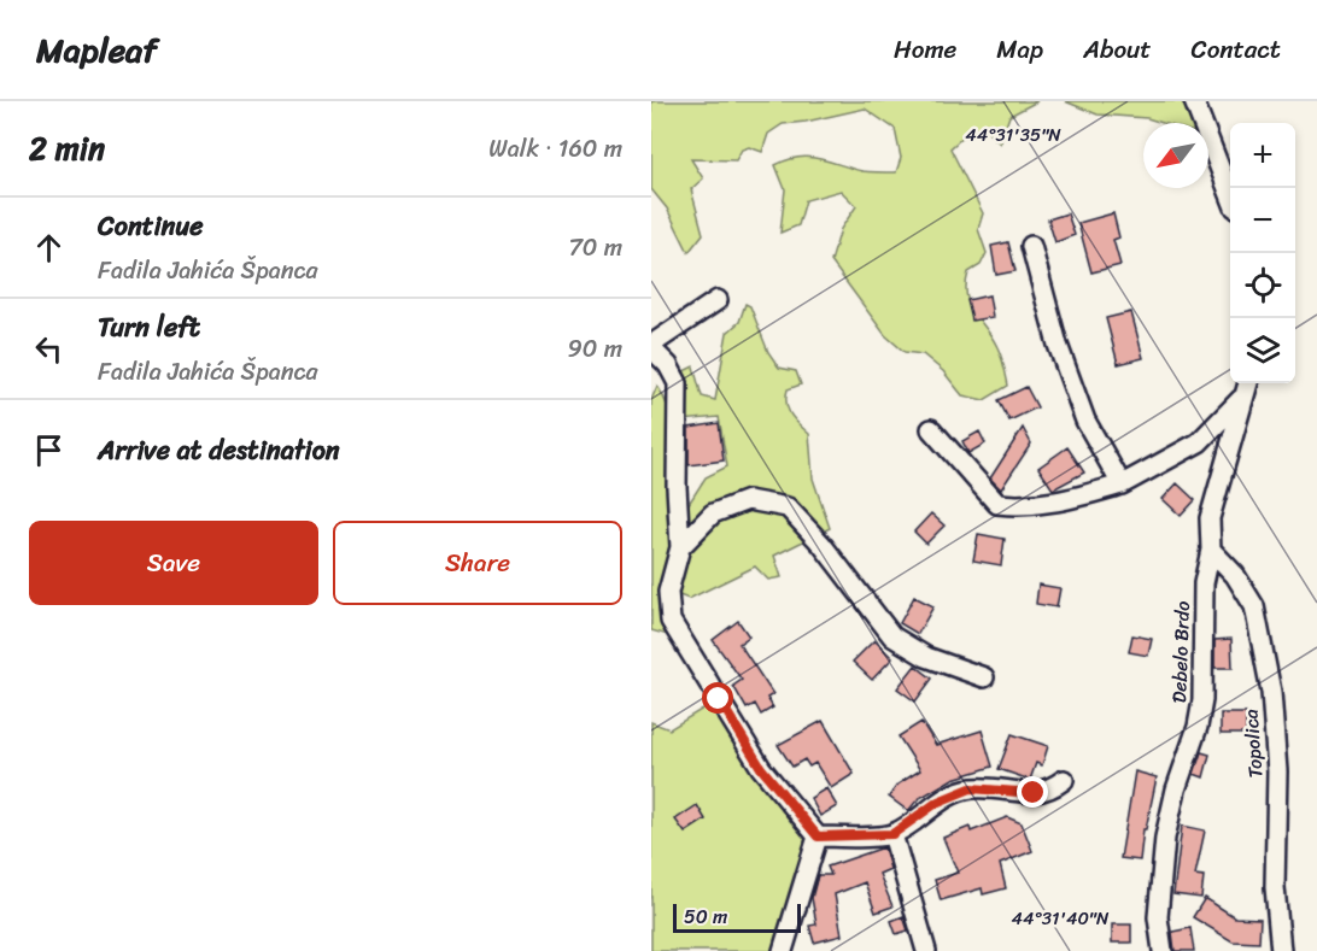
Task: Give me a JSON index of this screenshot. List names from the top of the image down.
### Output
{
  "streets": {
    "street": ["Debelo Brdo", "Topolica"]
  },
  "crossings": [
    ["Debelo Brdo", "Topolica"]
  ],
  "scale_bar": "50 m",
  "north": "bottom left",
  "page": {
    "header": "Mapleaf",
    "nav": [
      "Home",
      "Map",
      "About",
      "Contact"
    ],
    "heading": ["2 min", "Walk · 160 m"],
    "map_buttons": ["+", "−"],
    "list": [
      ["Continue", "Fadila Jahića Španca", "70 m"],
      ["Turn left", "Fadila Jahića Španca", "90 m"],
      "Arrive at destination"
    ],
    "buttons": ["Save", "Share"],
    "scale": "50 m"
  },
  "coordinates": ["44°31'35\"N", "44°31'40\"N"]
}
